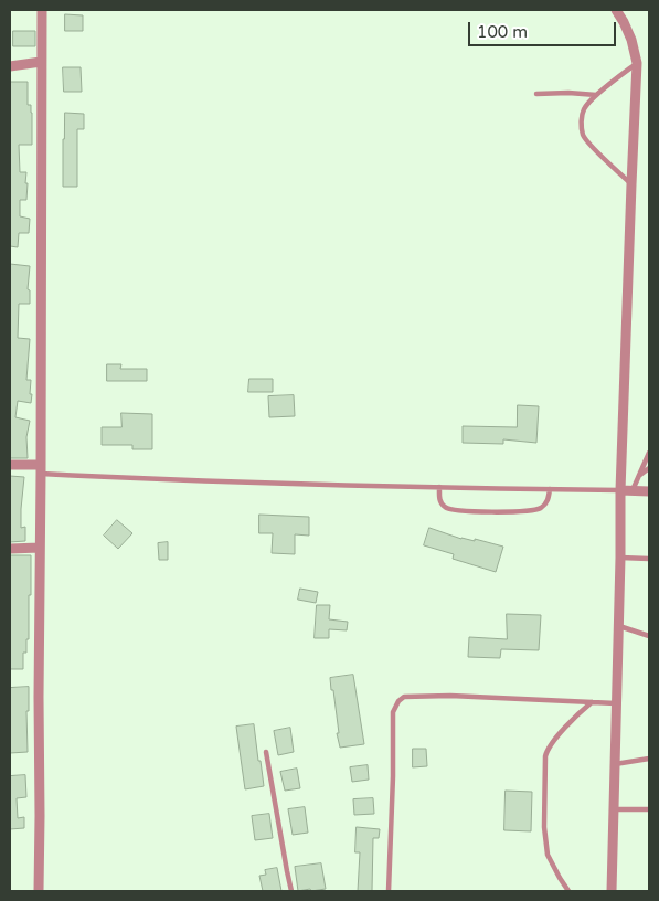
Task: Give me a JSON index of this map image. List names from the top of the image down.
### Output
{
  "scale_bar": "100 m"
}
